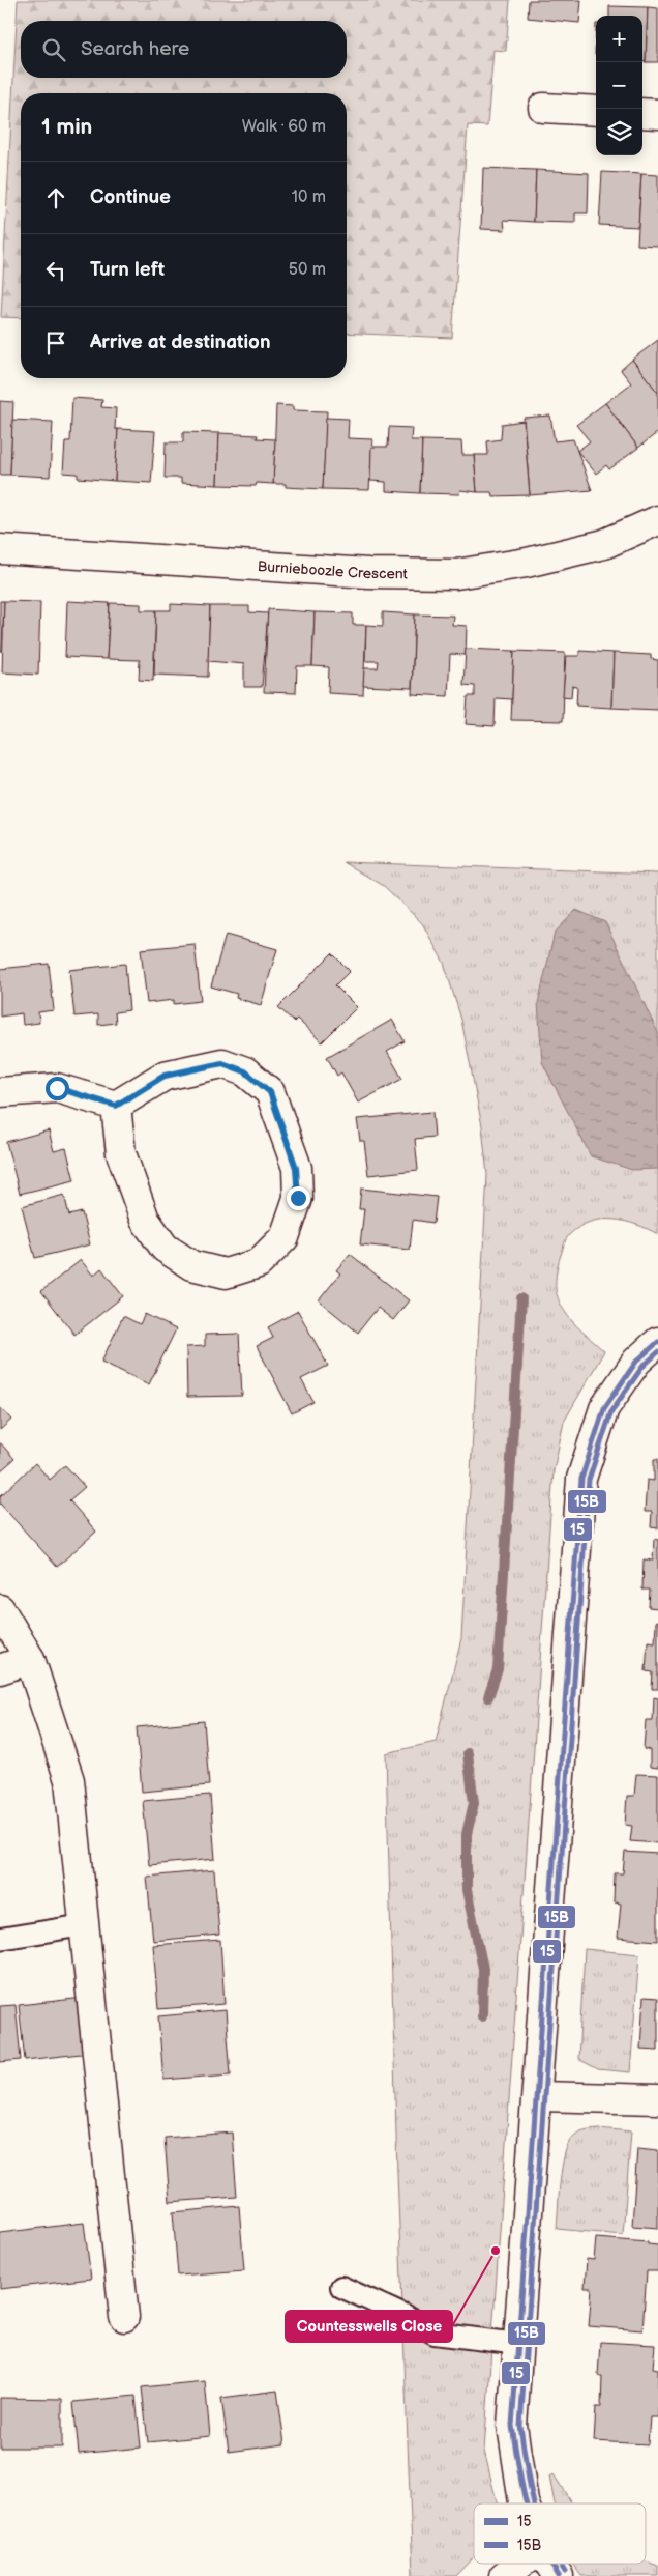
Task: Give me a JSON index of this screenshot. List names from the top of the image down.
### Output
{
  "streets": {
    "street": ["Burnieboozle Crescent"]
  },
  "places": ["Countesswells Close"],
  "lines": ["transit line 15", "transit line 15B"],
  "legend": ["15", "15B"],
  "page": {
    "map_buttons": ["+", "−"],
    "search": "Search here",
    "heading": ["1 min", "Walk · 60 m"],
    "list": [
      ["Continue", "10 m"],
      ["Turn left", "50 m"],
      "Arrive at destination"
    ]
  }
}
